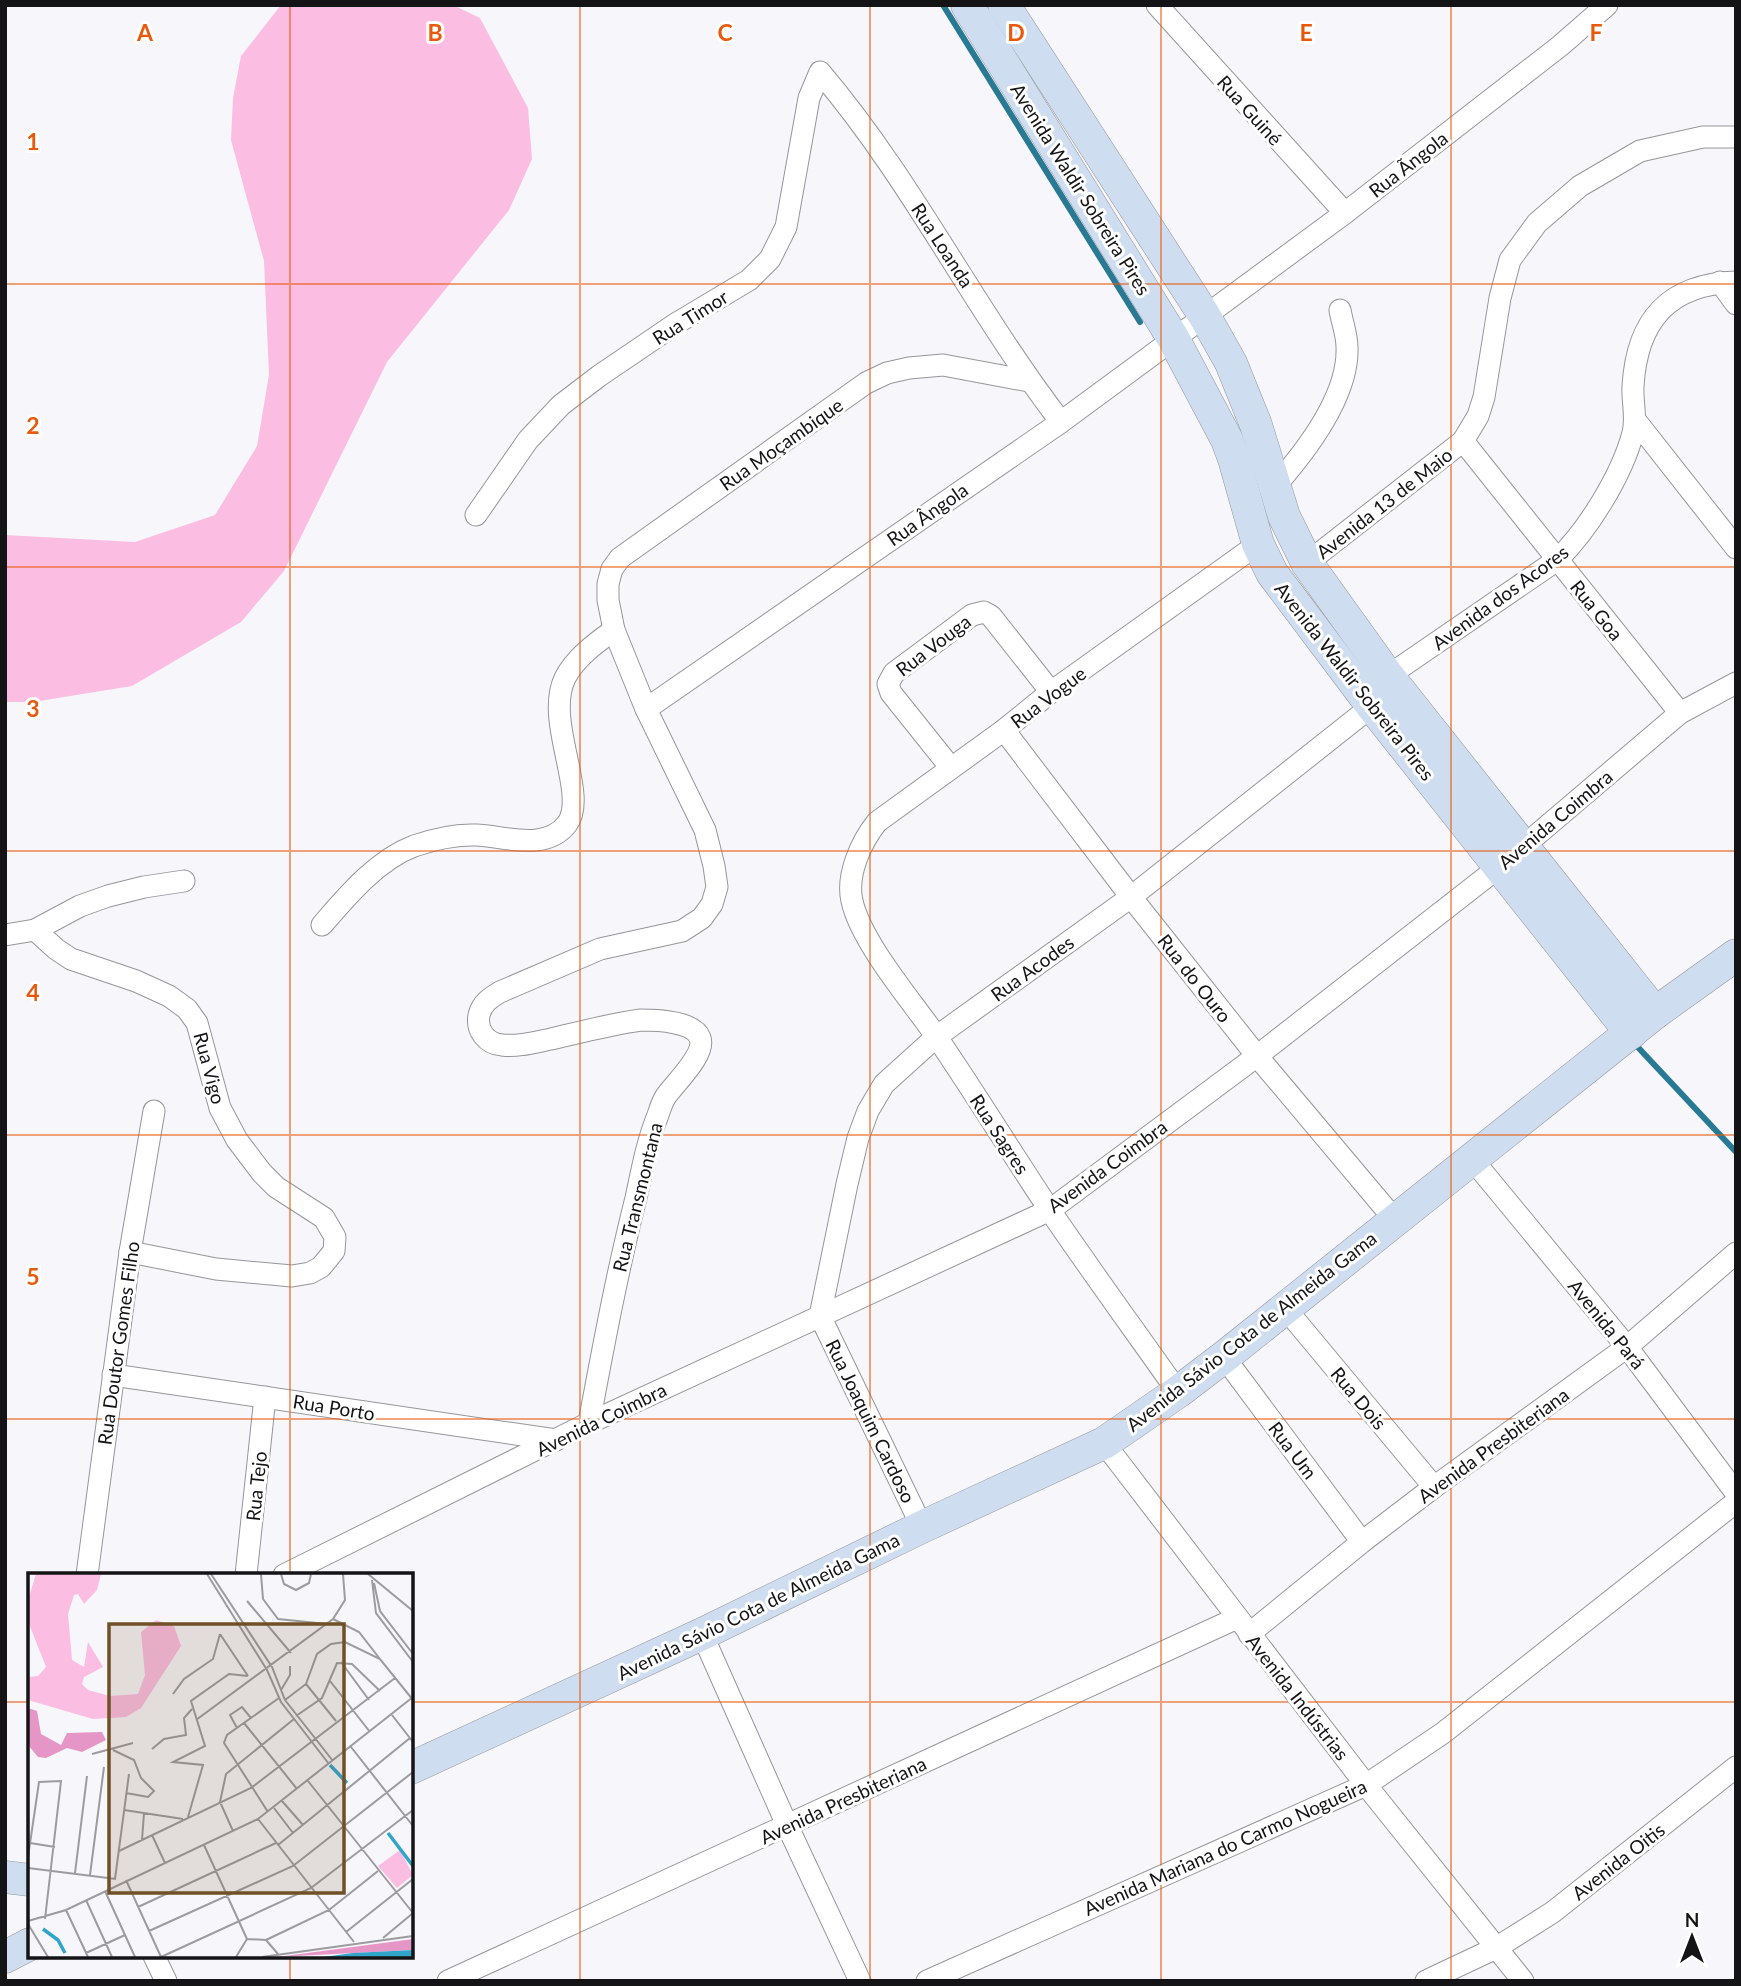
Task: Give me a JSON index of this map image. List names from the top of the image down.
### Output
{
  "streets": {
    "street": [
      "Rua Guiné",
      "Rua Ãngola",
      "Avenida Waldir Sobreira Pires",
      "Rua Loanda",
      "Rua Timor",
      "Rua Moçambique",
      "Avenida 13 de Maio",
      "Rua Ângola",
      "Avenida dos Acores",
      "Rua Goa",
      "Rua Vouga",
      "Rua Vogue",
      "Avenida Coimbra",
      "Rua Acodes",
      "Rua do Ouro",
      "Rua Vigo",
      "Rua Sagres",
      "Rua Transmontana",
      "Avenida Pará",
      "Avenida Sávio Cota de Almeida Gama",
      "Rua Doutor Gomes Filho",
      "Rua Dois",
      "Rua Porto",
      "Rua Joaquim Cardoso",
      "Avenida Presbiteriana",
      "Rua Um",
      "Rua Tejo",
      "Avenida Indústrias",
      "Avenida Mariana do Carmo Nogueira",
      "Avenida Oitis"
    ]
  },
  "crossings": [
    ["Rua Guiné", "Rua Ãngola"],
    ["Rua Ãngola", "Avenida Waldir Sobreira Pires"],
    ["Rua Ãngola", "Rua Ângola"],
    ["Avenida Waldir Sobreira Pires", "Avenida 13 de Maio"],
    ["Avenida Waldir Sobreira Pires", "Rua Ângola"],
    ["Avenida Waldir Sobreira Pires", "Avenida dos Acores"],
    ["Avenida Waldir Sobreira Pires", "Rua Vogue"],
    ["Avenida Waldir Sobreira Pires", "Avenida Coimbra"],
    ["Avenida Waldir Sobreira Pires", "Rua Acodes"],
    ["Avenida Waldir Sobreira Pires", "Avenida Sávio Cota de Almeida Gama"],
    ["Rua Loanda", "Rua Timor"],
    ["Rua Loanda", "Rua Moçambique"],
    ["Rua Loanda", "Rua Ângola"],
    ["Rua Moçambique", "Rua Ângola"],
    ["Rua Moçambique", "Rua Transmontana"],
    ["Avenida 13 de Maio", "Rua Goa"],
    ["Rua Ângola", "Rua Transmontana"],
    ["Avenida dos Acores", "Rua Goa"],
    ["Rua Goa", "Avenida Coimbra"],
    ["Rua Vouga", "Rua Vogue"],
    ["Rua Vogue", "Rua do Ouro"],
    ["Rua Vogue", "Rua Sagres"],
    ["Avenida Coimbra", "Rua Acodes"],
    ["Avenida Coimbra", "Rua do Ouro"],
    ["Avenida Coimbra", "Rua Sagres"],
    ["Avenida Coimbra", "Rua Transmontana"],
    ["Avenida Coimbra", "Rua Porto"],
    ["Avenida Coimbra", "Rua Joaquim Cardoso"],
    ["Rua Acodes", "Rua do Ouro"],
    ["Rua Acodes", "Rua Sagres"],
    ["Rua Acodes", "Rua Joaquim Cardoso"],
    ["Rua do Ouro", "Avenida Sávio Cota de Almeida Gama"],
    ["Rua Vigo", "Rua Doutor Gomes Filho"],
    ["Rua Sagres", "Avenida Sávio Cota de Almeida Gama"],
    ["Avenida Pará", "Avenida Sávio Cota de Almeida Gama"],
    ["Avenida Pará", "Avenida Presbiteriana"],
    ["Avenida Sávio Cota de Almeida Gama", "Rua Dois"],
    ["Avenida Sávio Cota de Almeida Gama", "Rua Joaquim Cardoso"],
    ["Avenida Sávio Cota de Almeida Gama", "Rua Um"],
    ["Avenida Sávio Cota de Almeida Gama", "Avenida Indústrias"],
    ["Rua Doutor Gomes Filho", "Rua Porto"],
    ["Rua Dois", "Avenida Presbiteriana"],
    ["Rua Porto", "Rua Tejo"],
    ["Avenida Presbiteriana", "Rua Um"],
    ["Avenida Presbiteriana", "Avenida Indústrias"],
    ["Avenida Indústrias", "Avenida Mariana do Carmo Nogueira"],
    ["Avenida Indústrias", "Avenida Oitis"]
  ],
  "north": "top",
  "grid": {
    "columns": [
      "A",
      "B",
      "C",
      "D",
      "E",
      "F"
    ],
    "rows": [
      "1",
      "2",
      "3",
      "4",
      "5"
    ]
  }
}
